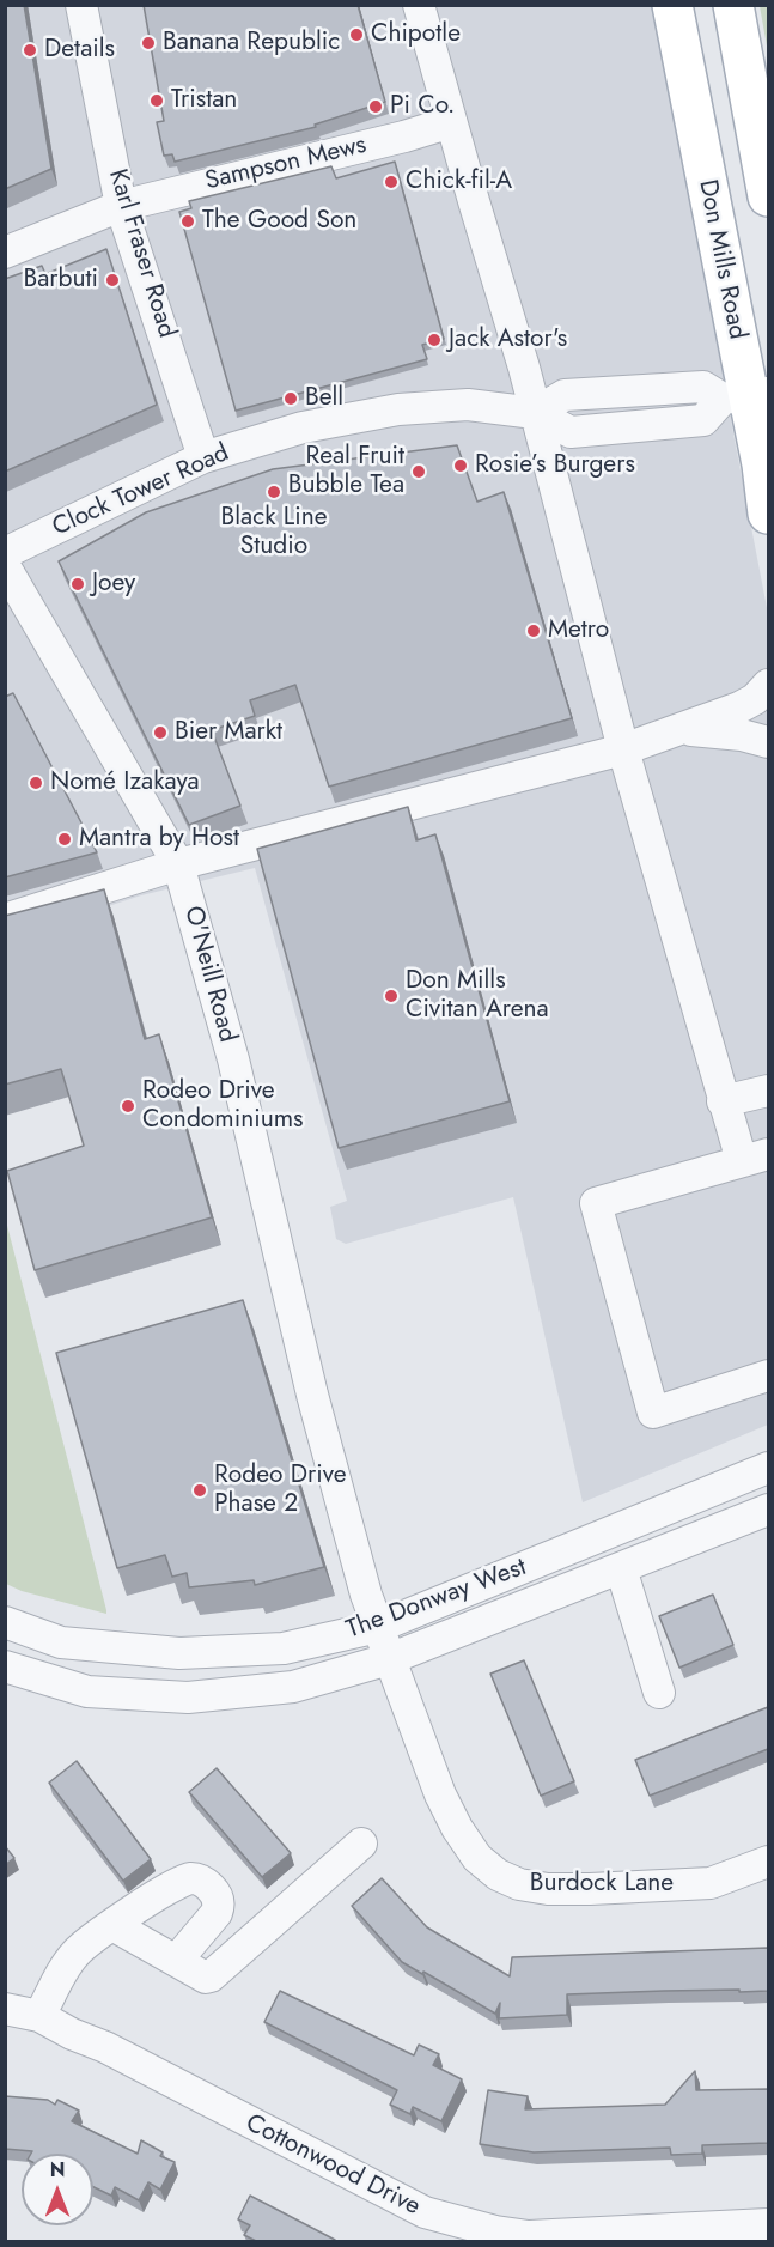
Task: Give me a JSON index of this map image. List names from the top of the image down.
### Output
{
  "streets": {
    "main road": ["Don Mills Road"],
    "street": [
      "Sampson Mews",
      "Karl Fraser Road",
      "Clock Tower Road",
      "O'Neill Road",
      "The Donway West",
      "Burdock Lane",
      "Cottonwood Drive"
    ]
  },
  "crossings": [
    ["Sampson Mews", "Karl Fraser Road"],
    ["Karl Fraser Road", "Clock Tower Road"],
    ["Don Mills Road", "Clock Tower Road"],
    ["O'Neill Road", "The Donway West"],
    ["O'Neill Road", "Burdock Lane"],
    ["The Donway West", "Burdock Lane"]
  ],
  "places": [
    "Chipotle",
    "Banana Republic",
    "Details",
    "Tristan",
    "Pi Co.",
    "Chick-fil-A",
    "The Good Son",
    "Barbuti",
    "Jack Astor's",
    "Bell",
    "Rosie’s Burgers",
    "Real Fruit Bubble Tea",
    "Black Line Studio",
    "Joey",
    "Metro",
    "Bier Markt",
    "Nomé Izakaya",
    "Mantra by Host",
    "Don Mills Civitan Arena",
    "Rodeo Drive Condominiums",
    "Rodeo Drive Phase 2"
  ],
  "north": "top"
}
